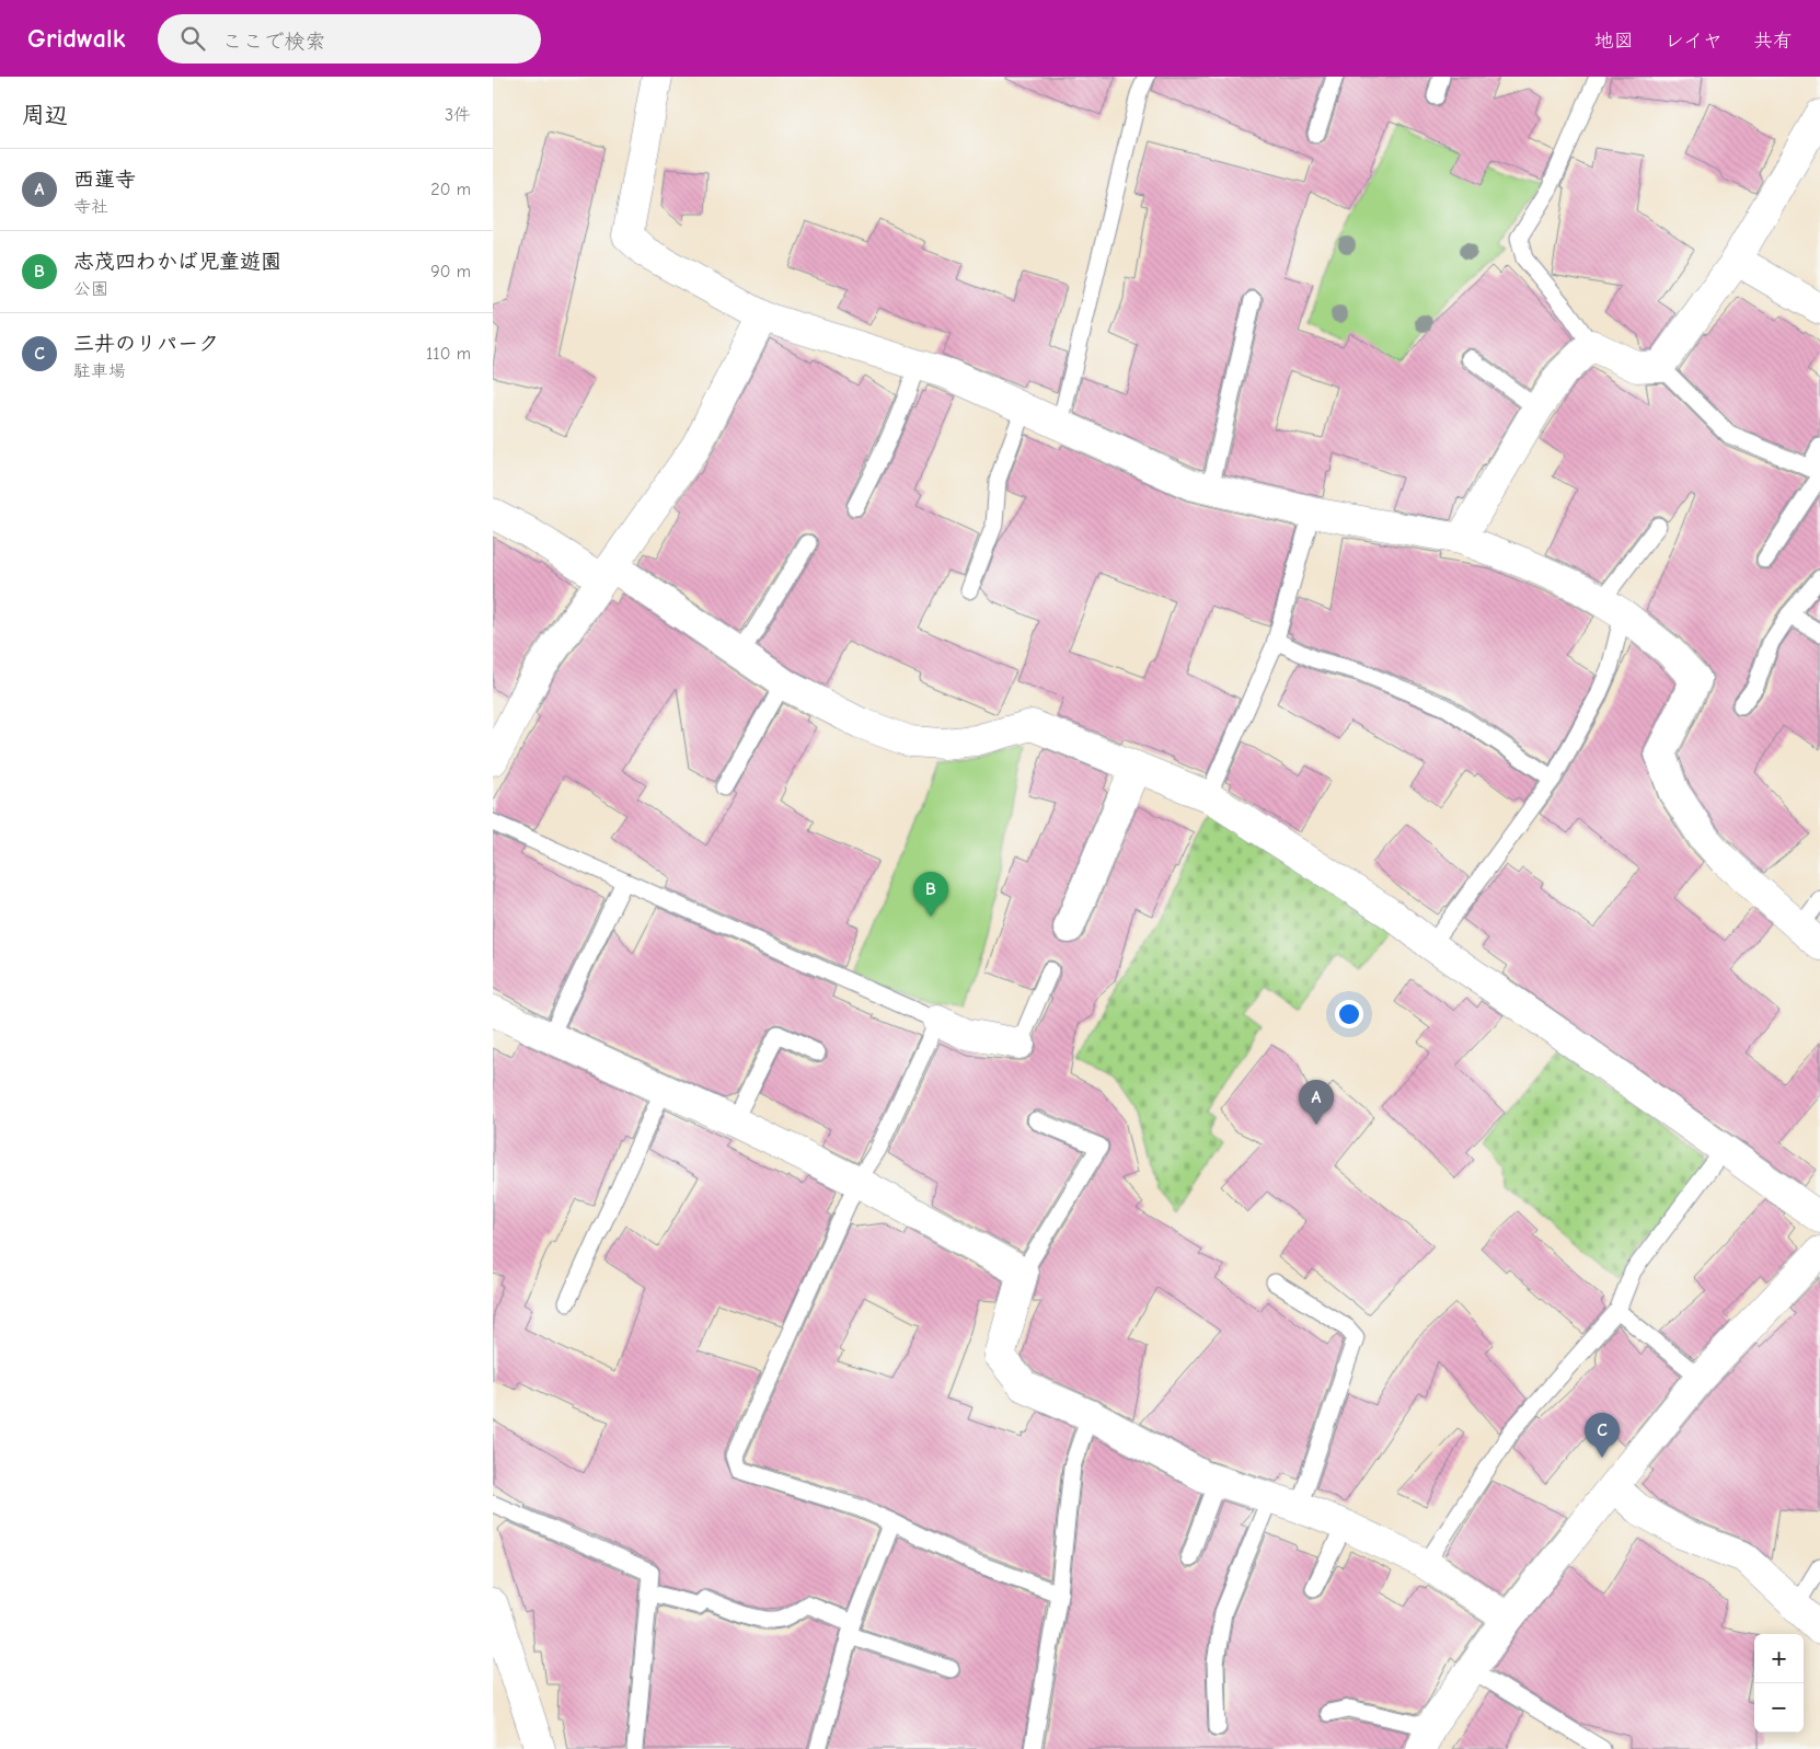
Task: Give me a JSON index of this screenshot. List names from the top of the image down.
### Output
{
  "page": {
    "header": "Gridwalk",
    "search": "ここで検索",
    "nav": ["地図", "レイヤ", "共有"],
    "heading": ["周辺", "3件"],
    "list": [
      {
        "mark": "A",
        "name": "西蓮寺",
        "note": "寺社",
        "value": "20 m"
      },
      {
        "mark": "B",
        "name": "志茂四わかば児童遊園",
        "note": "公園",
        "value": "90 m"
      },
      {
        "mark": "C",
        "name": "三井のリパーク",
        "note": "駐車場",
        "value": "110 m"
      }
    ],
    "pins": ["B", "A", "C"],
    "map_buttons": ["+", "−"]
  }
}
